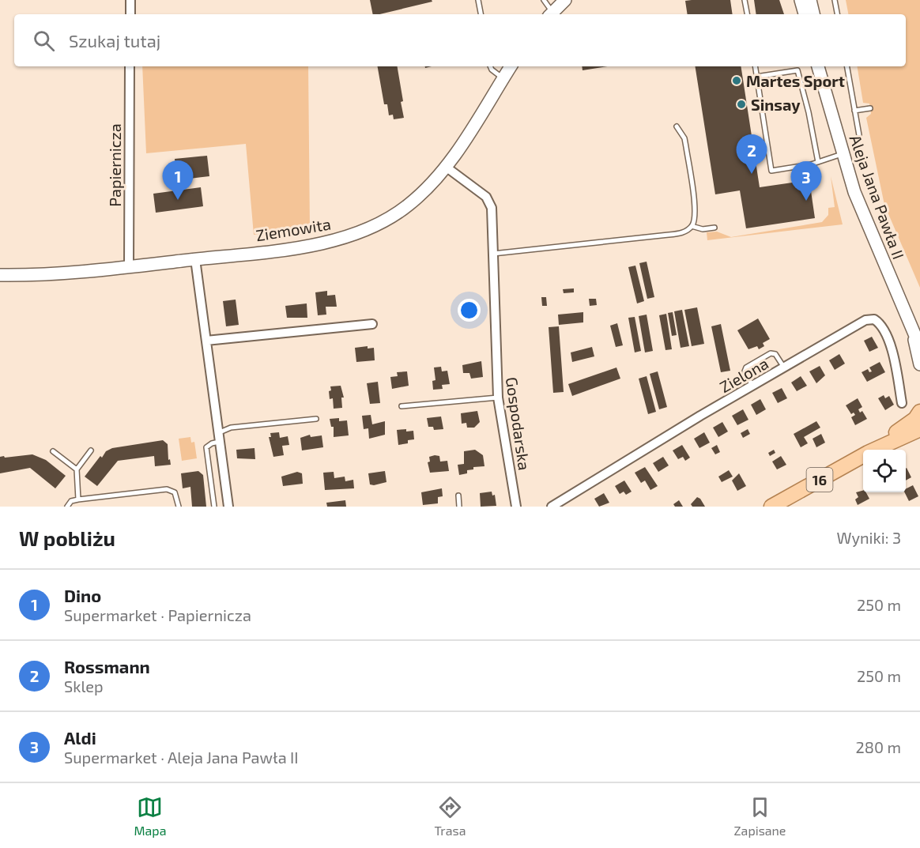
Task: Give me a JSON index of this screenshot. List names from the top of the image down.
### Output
{
  "streets": {
    "main road": ["16"],
    "street": [
      "Papiernicza",
      "Aleja Jana Pawła II",
      "Ziemowita",
      "Zielona",
      "Gospodarska"
    ]
  },
  "crossings": [
    ["Papiernicza", "Ziemowita"],
    ["Ziemowita", "Gospodarska"]
  ],
  "places": ["Martes Sport", "Sinsay"],
  "page": {
    "search": "Szukaj tutaj",
    "pins": ["2", "1", "3"],
    "heading": ["W pobliżu", "Wyniki: 3"],
    "list": [
      {
        "mark": "1",
        "name": "Dino",
        "note": "Supermarket · Papiernicza",
        "value": "250 m"
      },
      {
        "mark": "2",
        "name": "Rossmann",
        "note": "Sklep",
        "value": "250 m"
      },
      {
        "mark": "3",
        "name": "Aldi",
        "note": "Supermarket · Aleja Jana Pawła II",
        "value": "280 m"
      }
    ],
    "nav": ["Mapa", "Trasa", "Zapisane"]
  }
}
